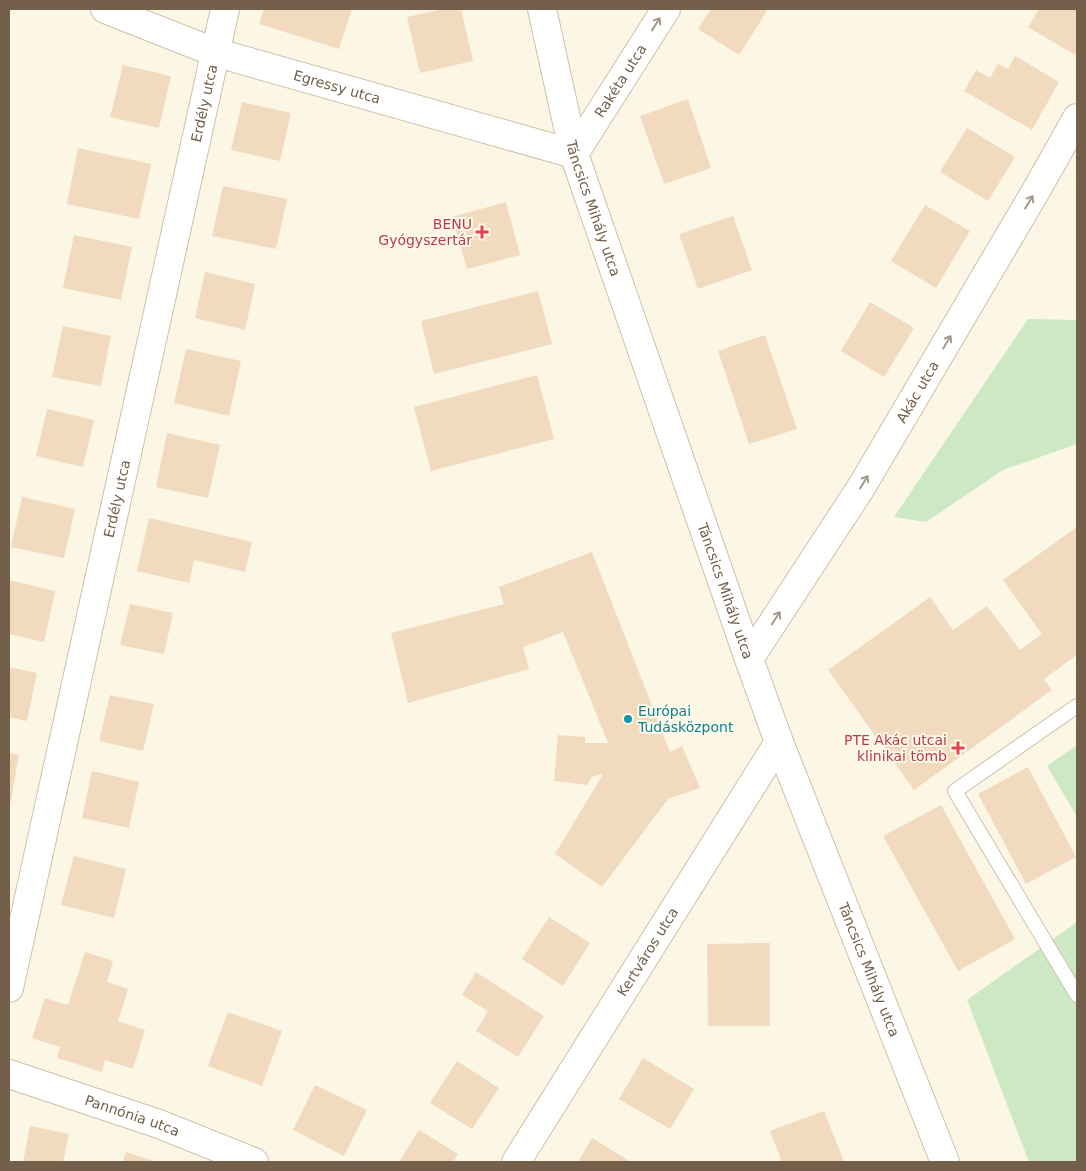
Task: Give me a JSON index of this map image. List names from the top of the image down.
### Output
{
  "streets": {
    "street": [
      "Rakéta utca",
      "Egressy utca",
      "Erdély utca",
      "Táncsics Mihály utca",
      "Akác utca",
      "Kertváros utca",
      "Pannónia utca"
    ]
  },
  "crossings": [
    ["Rakéta utca", "Egressy utca"],
    ["Rakéta utca", "Táncsics Mihály utca"],
    ["Egressy utca", "Erdély utca"],
    ["Egressy utca", "Táncsics Mihály utca"],
    ["Táncsics Mihály utca", "Akác utca"],
    ["Táncsics Mihály utca", "Kertváros utca"]
  ],
  "one_way": ["Rakéta utca", "Akác utca"],
  "places": {
    "health": ["BENU Gyógyszertár", "PTE Akác utcai klinikai tömb"],
    "other": ["Európai Tudásközpont"]
  }
}
